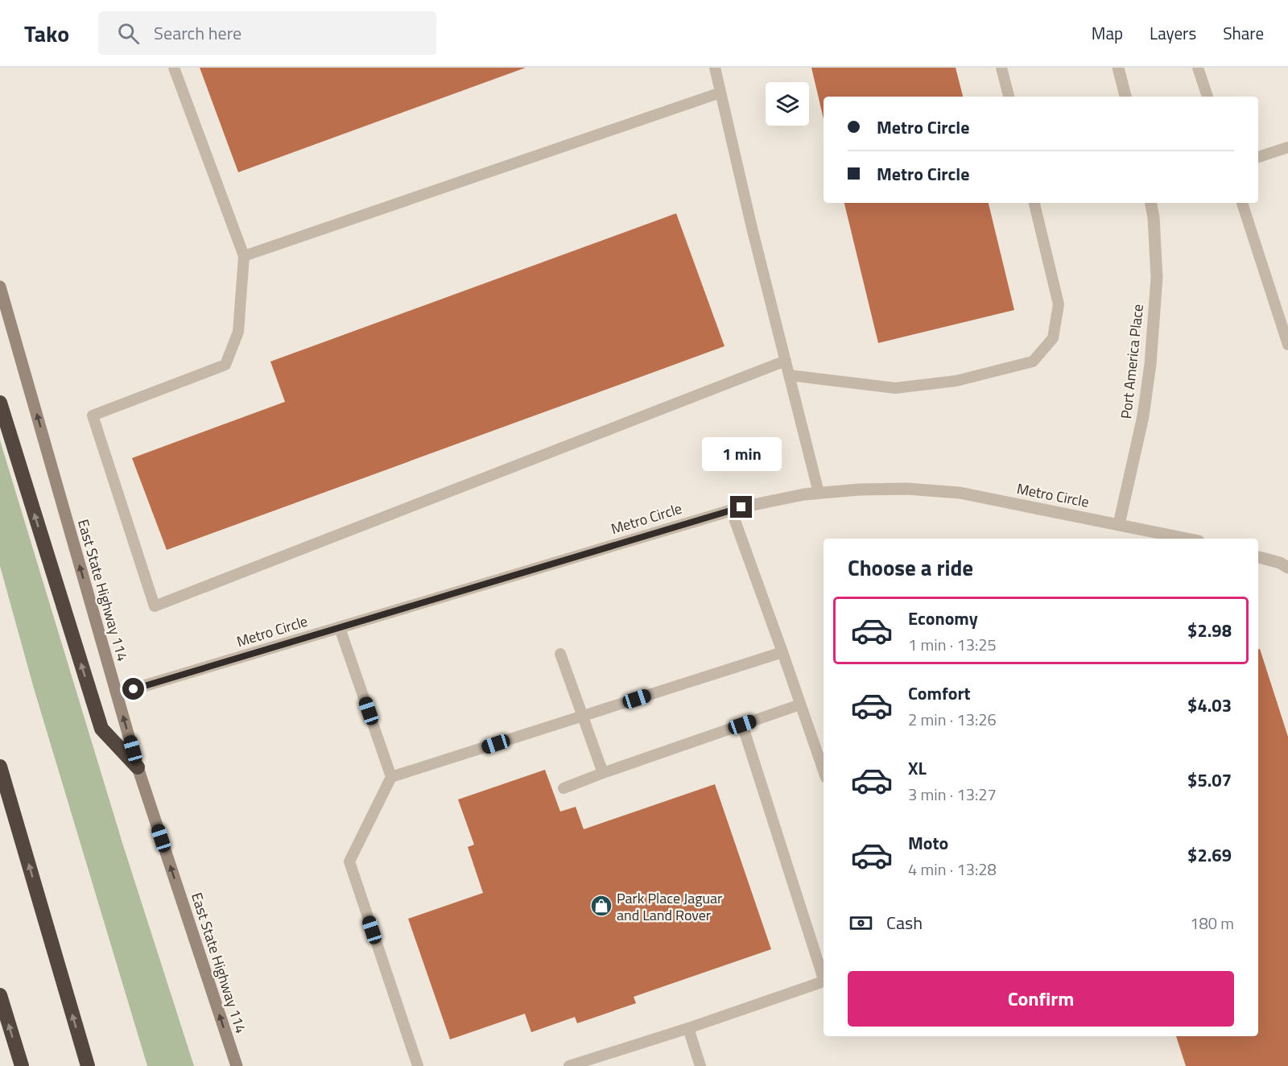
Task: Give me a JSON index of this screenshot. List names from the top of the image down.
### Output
{
  "streets": {
    "main road": ["East State Highway 114"],
    "street": ["Port America Place", "Metro Circle"]
  },
  "crossings": [
    ["Port America Place", "Metro Circle"],
    ["Metro Circle", "East State Highway 114"]
  ],
  "one_way": ["East State Highway 114"],
  "places": {
    "shop": ["Park Place Jaguar and Land Rover"]
  },
  "page": {
    "header": "Tako",
    "search": "Search here",
    "nav": ["Map", "Layers", "Share"],
    "banner": ["Metro Circle", "Metro Circle"],
    "bubble": "1 min",
    "heading": "Choose a ride",
    "list": [
      {
        "name": "Economy",
        "note": "1 min · 13:25",
        "value": "$2.98"
      },
      {
        "name": "Comfort",
        "note": "2 min · 13:26",
        "value": "$4.03"
      },
      {
        "name": "XL",
        "note": "3 min · 13:27",
        "value": "$5.07"
      },
      {
        "name": "Moto",
        "note": "4 min · 13:28",
        "value": "$2.69"
      }
    ],
    "pay": ["Cash", "180 m"],
    "buttons": "Confirm"
  }
}
